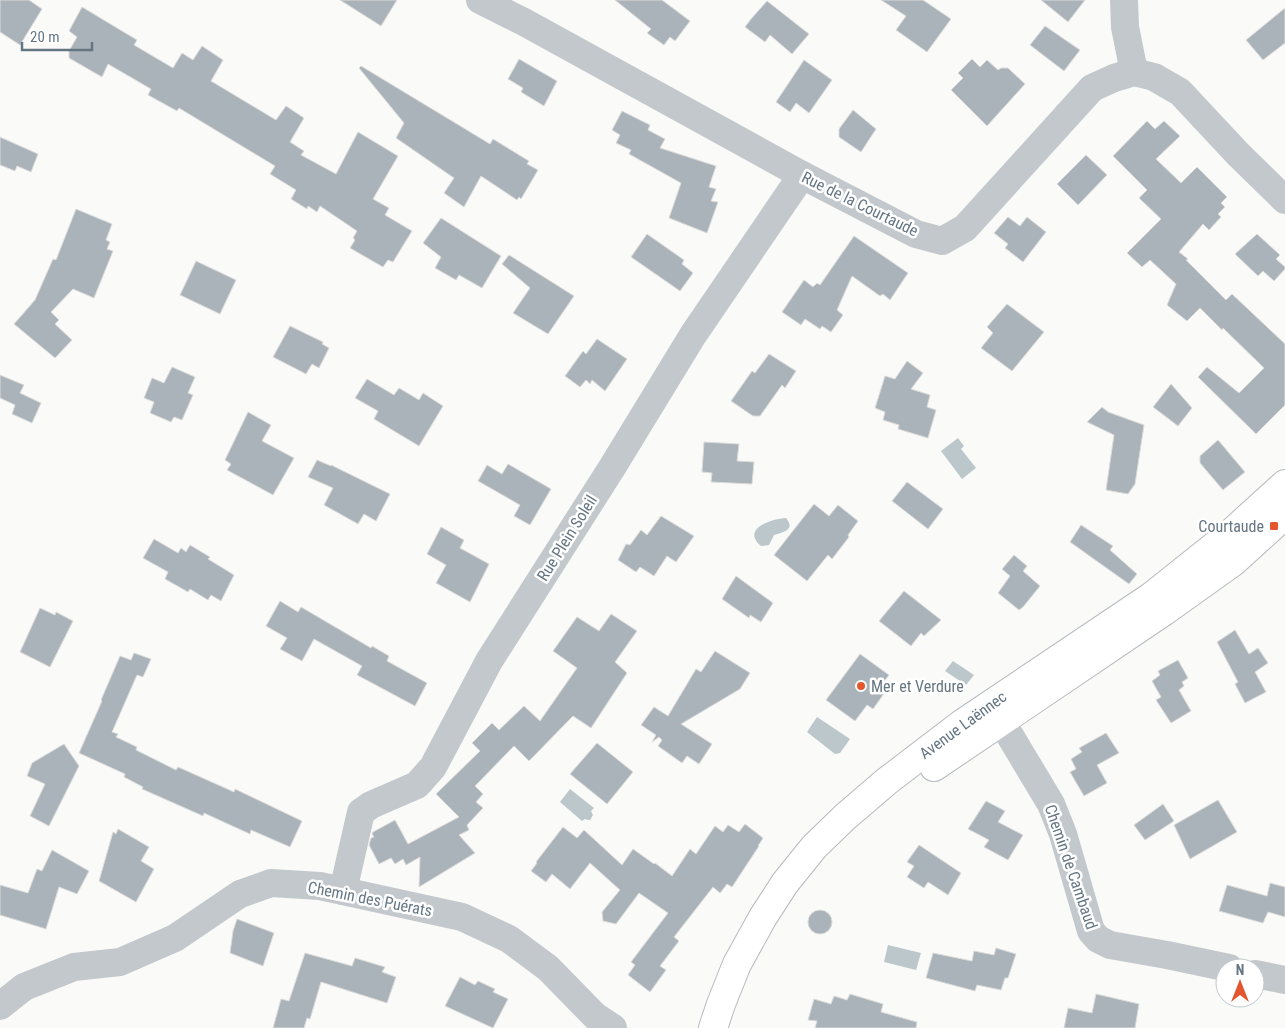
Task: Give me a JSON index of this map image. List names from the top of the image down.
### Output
{
  "streets": {
    "main road": ["Avenue Laënnec"],
    "street": [
      "Rue de la Courtaude",
      "Rue Plein Soleil",
      "Chemin de Cambaud",
      "Chemin des Puérats"
    ]
  },
  "crossings": [
    ["Rue de la Courtaude", "Rue Plein Soleil"],
    ["Rue Plein Soleil", "Chemin des Puérats"],
    ["Avenue Laënnec", "Chemin de Cambaud"]
  ],
  "places": {
    "transit": ["Courtaude"],
    "other": ["Mer et Verdure"]
  },
  "scale_bar": "20 m",
  "north": "top"
}
